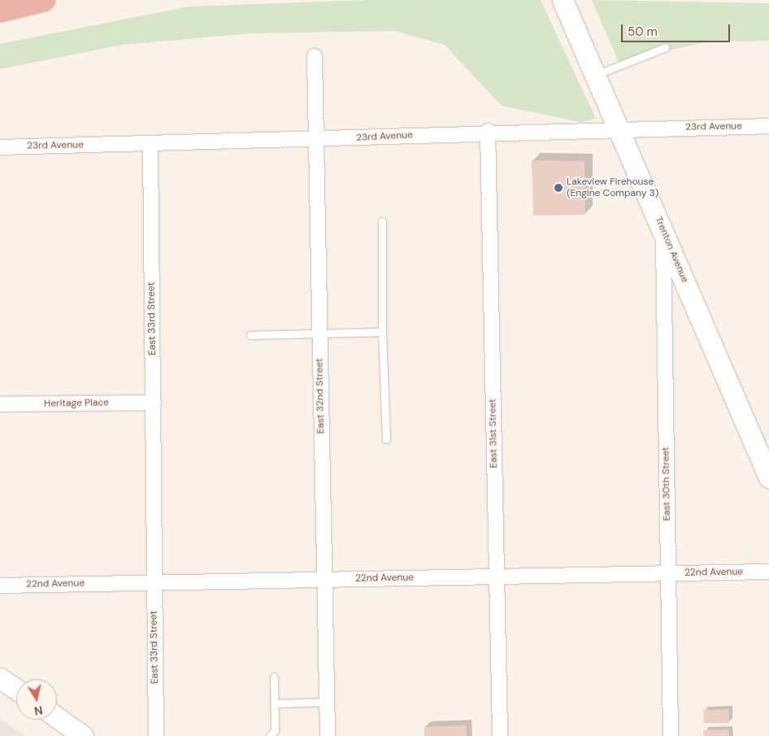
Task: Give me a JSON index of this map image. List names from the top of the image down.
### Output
{
  "streets": {
    "street": [
      "23rd Avenue",
      "Trenton Avenue",
      "East 33rd Street",
      "East 32nd Street",
      "Heritage Place",
      "East 31st Street",
      "East 30th Street",
      "22nd Avenue"
    ]
  },
  "crossings": [
    ["23rd Avenue", "Trenton Avenue"],
    ["23rd Avenue", "East 33rd Street"],
    ["23rd Avenue", "East 32nd Street"],
    ["23rd Avenue", "East 31st Street"],
    ["Trenton Avenue", "East 30th Street"],
    ["East 33rd Street", "Heritage Place"],
    ["East 33rd Street", "22nd Avenue"],
    ["East 32nd Street", "22nd Avenue"],
    ["East 31st Street", "22nd Avenue"],
    ["East 30th Street", "22nd Avenue"]
  ],
  "places": ["Lakeview Firehouse (Engine Company 3)"],
  "scale_bar": "50 m",
  "north": "bottom"
}
